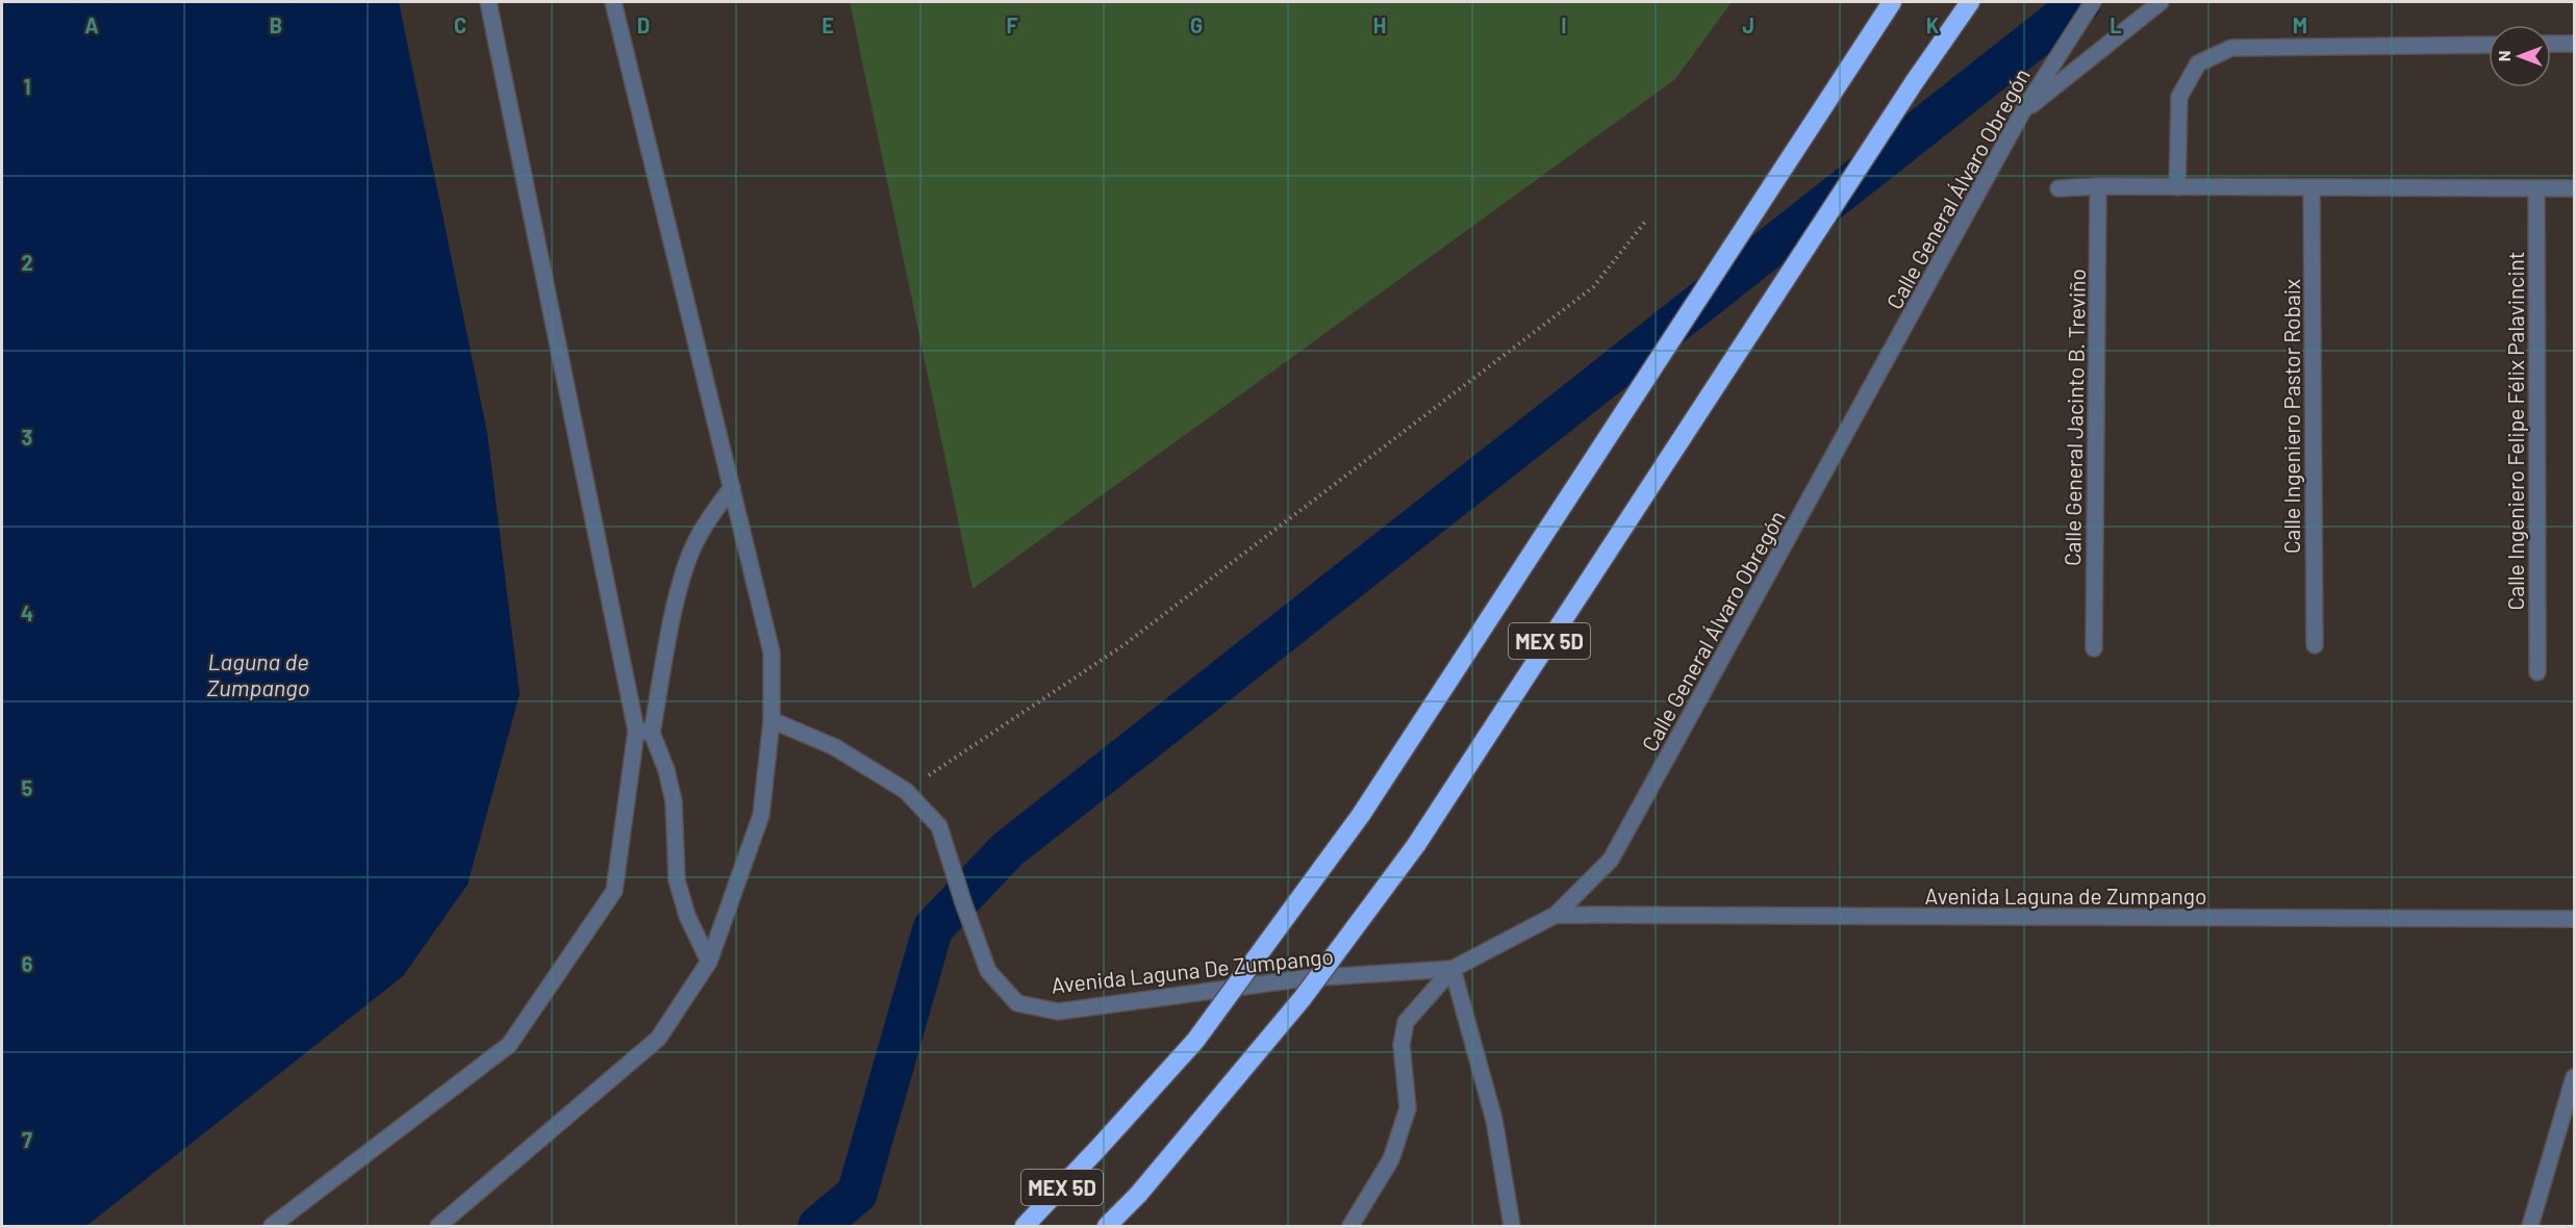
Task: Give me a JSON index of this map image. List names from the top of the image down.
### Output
{
  "streets": {
    "highway": ["MEX 5D"],
    "street": [
      "Calle General Álvaro Obregón",
      "Calle Ingeniero Pastor Robaix",
      "Calle General Jacinto B. Treviño",
      "Calle Ingeniero Felipe Félix Palavincint",
      "Avenida Laguna de Zumpango",
      "Avenida Laguna De Zumpango"
    ]
  },
  "crossings": [
    ["Calle General Álvaro Obregón", "Avenida Laguna de Zumpango"],
    ["Calle General Álvaro Obregón", "Avenida Laguna De Zumpango"]
  ],
  "water": ["Laguna de Zumpango"],
  "north": "left",
  "grid": {
    "columns": [
      "A",
      "B",
      "C",
      "D",
      "E",
      "F",
      "G",
      "H",
      "I",
      "J",
      "K",
      "L",
      "M"
    ],
    "rows": [
      "1",
      "2",
      "3",
      "4",
      "5",
      "6",
      "7"
    ]
  }
}
